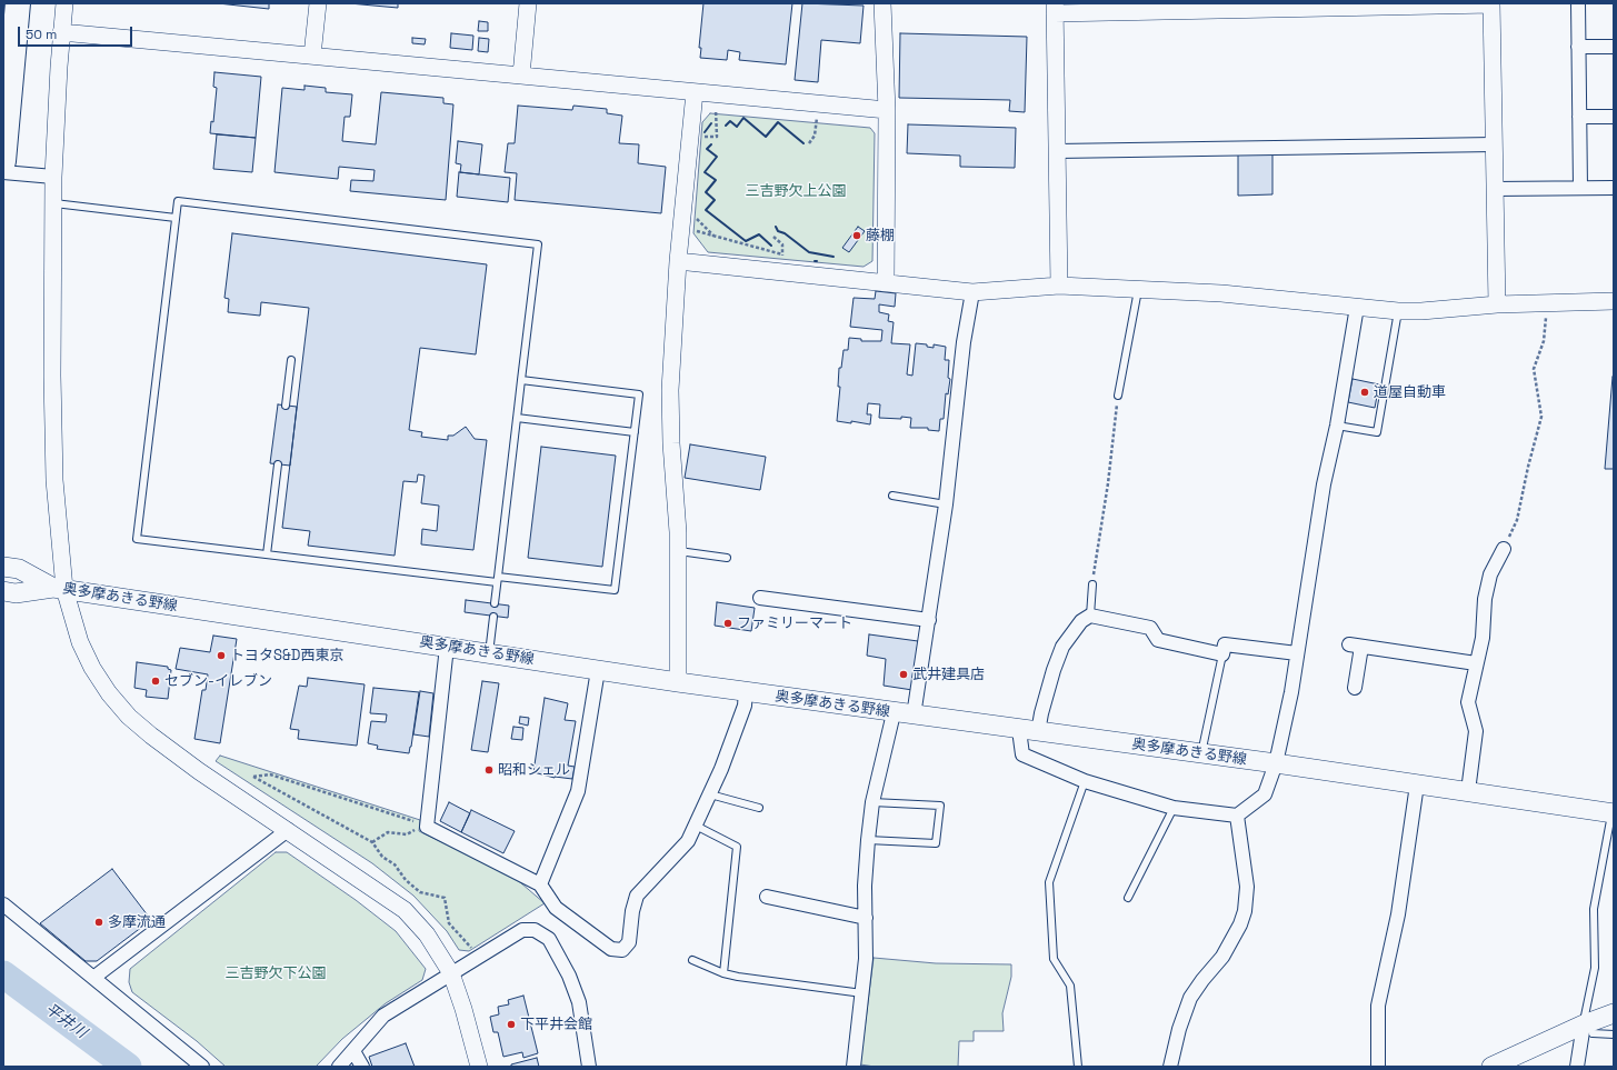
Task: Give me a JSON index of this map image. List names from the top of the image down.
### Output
{
  "streets": {
    "main road": ["奥多摩あきる野線"]
  },
  "water": ["平井川"],
  "parks": ["三吉野欠上公園", "三吉野欠下公園"],
  "places": [
    "藤棚",
    "道屋自動車",
    "ファミリーマート",
    "トヨタS&D西東京",
    "武井建具店",
    "セブン-イレブン",
    "昭和シェル",
    "多摩流通",
    "下平井会館"
  ],
  "scale_bar": "50 m"
}
